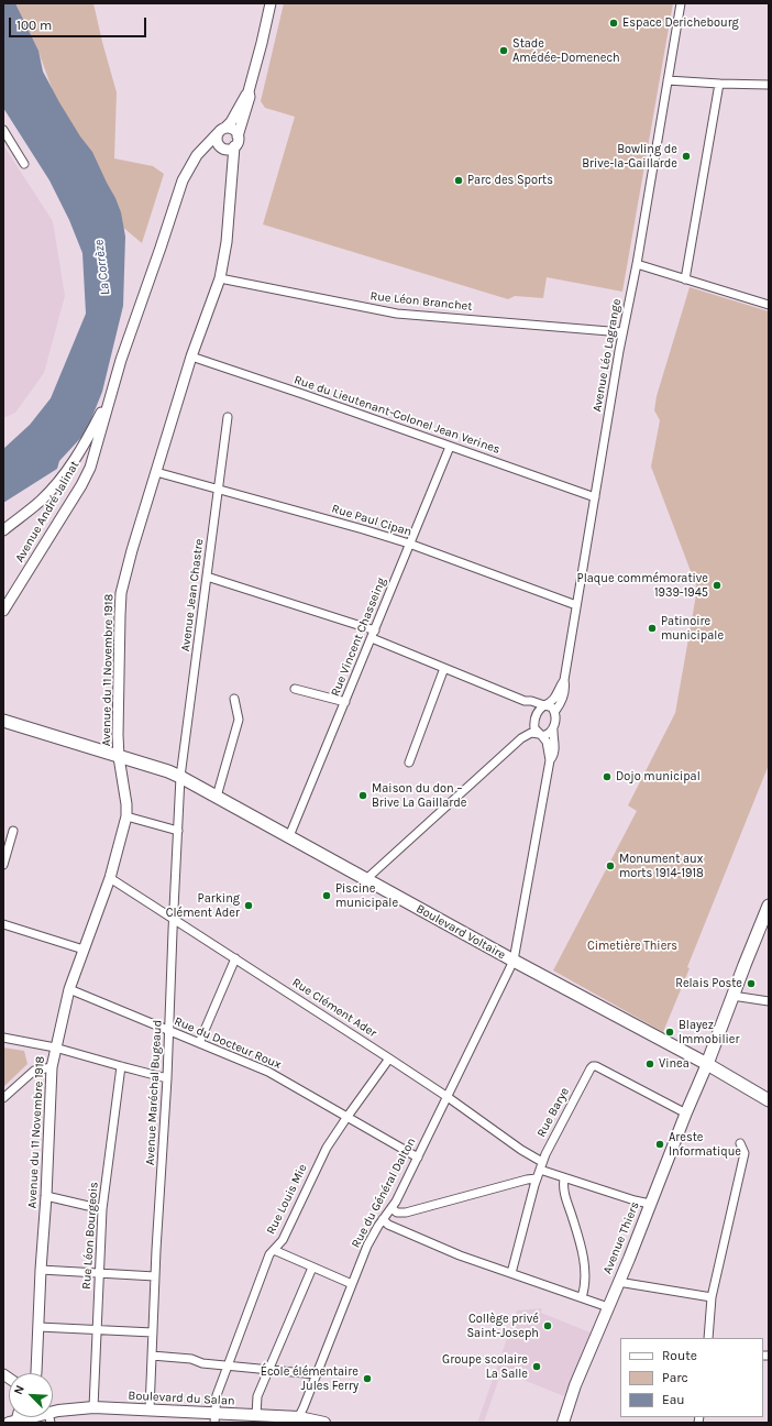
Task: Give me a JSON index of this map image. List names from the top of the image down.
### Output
{
  "streets": {
    "main road": ["Boulevard Voltaire", "Avenue Thiers", "Boulevard du Salan"],
    "street": [
      "Rue Léon Branchet",
      "Avenue Léo Lagrange",
      "Rue du Lieutenant-Colonel Jean Verines",
      "Avenue André Jalinat",
      "Rue Paul Cipan",
      "Avenue Jean Chastre",
      "Rue Vincent Chasseing",
      "Avenue du 11 Novembre 1918",
      "Rue Clément Ader",
      "Rue du Docteur Roux",
      "Avenue Maréchal Bugeaud",
      "Rue Barye",
      "Rue du Général Dalton",
      "Rue Louis Mie",
      "Rue Léon Bourgeois"
    ]
  },
  "crossings": [
    ["Rue Léon Branchet", "Avenue Léo Lagrange"],
    ["Rue Léon Branchet", "Avenue du 11 Novembre 1918"],
    ["Avenue Léo Lagrange", "Rue du Lieutenant-Colonel Jean Verines"],
    ["Avenue Léo Lagrange", "Rue Paul Cipan"],
    ["Rue du Lieutenant-Colonel Jean Verines", "Rue Vincent Chasseing"],
    ["Rue du Lieutenant-Colonel Jean Verines", "Avenue du 11 Novembre 1918"],
    ["Avenue André Jalinat", "Avenue du 11 Novembre 1918"],
    ["Rue Paul Cipan", "Avenue Jean Chastre"],
    ["Rue Paul Cipan", "Rue Vincent Chasseing"],
    ["Rue Paul Cipan", "Avenue du 11 Novembre 1918"],
    ["Avenue Jean Chastre", "Boulevard Voltaire"],
    ["Avenue Jean Chastre", "Avenue Maréchal Bugeaud"],
    ["Rue Vincent Chasseing", "Boulevard Voltaire"],
    ["Avenue du 11 Novembre 1918", "Boulevard Voltaire"],
    ["Avenue du 11 Novembre 1918", "Rue Clément Ader"],
    ["Avenue du 11 Novembre 1918", "Rue du Docteur Roux"],
    ["Boulevard Voltaire", "Avenue Maréchal Bugeaud"],
    ["Boulevard Voltaire", "Rue du Général Dalton"],
    ["Boulevard Voltaire", "Avenue Thiers"],
    ["Rue Clément Ader", "Avenue Maréchal Bugeaud"],
    ["Rue Clément Ader", "Rue Barye"],
    ["Rue Clément Ader", "Rue du Général Dalton"],
    ["Rue Clément Ader", "Rue Louis Mie"],
    ["Rue Clément Ader", "Avenue Thiers"],
    ["Rue du Docteur Roux", "Avenue Maréchal Bugeaud"],
    ["Rue du Docteur Roux", "Rue du Général Dalton"],
    ["Rue du Docteur Roux", "Rue Louis Mie"],
    ["Avenue Maréchal Bugeaud", "Boulevard du Salan"],
    ["Rue Barye", "Avenue Thiers"],
    ["Rue du Général Dalton", "Boulevard du Salan"],
    ["Rue Louis Mie", "Boulevard du Salan"],
    ["Rue Léon Bourgeois", "Boulevard du Salan"]
  ],
  "water": ["La Corrèze"],
  "parks": ["Cimetière Thiers"],
  "places": [
    "Espace Derichebourg",
    "Stade Amédée-Domenech",
    "Bowling de Brive-la-Gaillarde",
    "Parc des Sports",
    "Plaque commémorative 1939-1945",
    "Patinoire municipale",
    "Dojo municipal",
    "Maison du don – Brive La Gaillarde",
    "Monument aux morts 1914-1918",
    "Piscine municipale",
    "Parking Clément Ader",
    "Relais Poste",
    "Blayez Immobilier",
    "Vinea",
    "Areste Informatique",
    "Collège privé Saint-Joseph",
    "Groupe scolaire La Salle",
    "École élémentaire Jules Ferry"
  ],
  "legend": ["Route", "Parc", "Eau"],
  "scale_bar": "100 m",
  "north": "top left"
}
